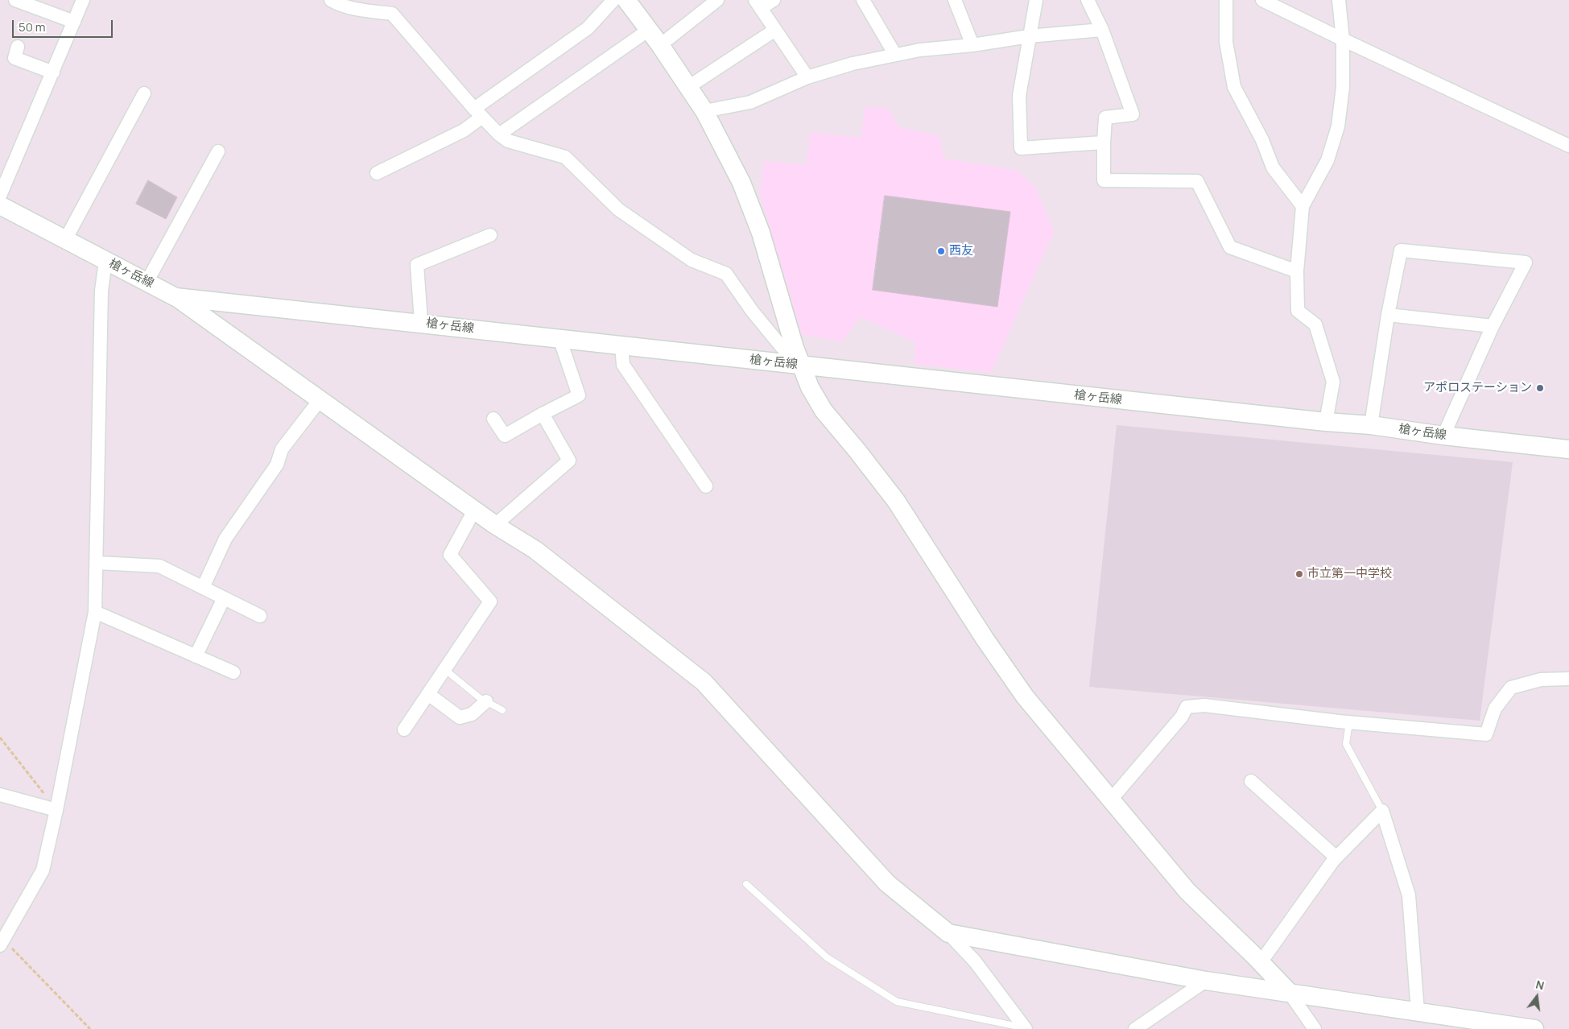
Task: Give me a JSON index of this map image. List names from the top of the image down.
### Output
{
  "streets": {
    "street": ["槍ヶ岳線"]
  },
  "places": ["西友", "アポロステーション", "市立第一中学校"],
  "scale_bar": "50 m",
  "north": "top"
}
